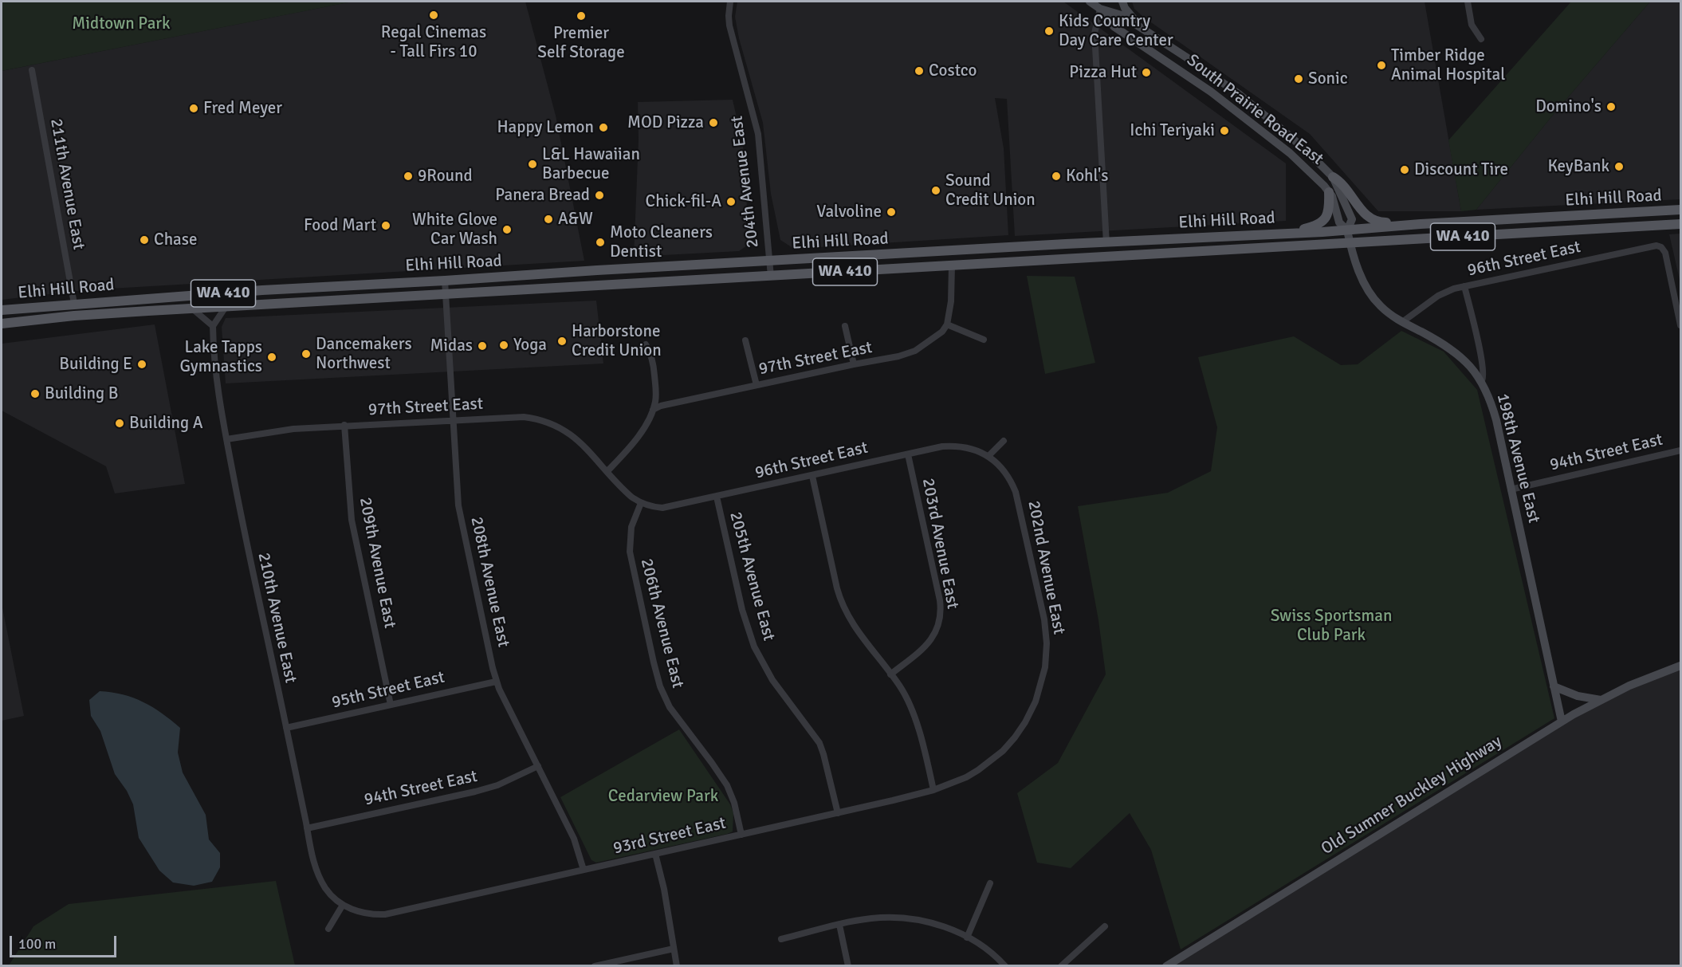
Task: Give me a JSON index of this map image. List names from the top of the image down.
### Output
{
  "streets": {
    "main road": ["Elhi Hill Road", "WA 410"],
    "street": [
      "South Prairie Road East",
      "204th Avenue East",
      "211th Avenue East",
      "96th Street East",
      "97th Street East",
      "94th Street East",
      "198th Avenue East",
      "203rd Avenue East",
      "209th Avenue East",
      "202nd Avenue East",
      "205th Avenue East",
      "208th Avenue East",
      "210th Avenue East",
      "206th Avenue East",
      "95th Street East",
      "Old Sumner Buckley Highway",
      "93rd Street East"
    ]
  },
  "crossings": [
    ["South Prairie Road East", "Elhi Hill Road"],
    ["South Prairie Road East", "198th Avenue East"],
    ["204th Avenue East", "Elhi Hill Road"],
    ["211th Avenue East", "Elhi Hill Road"],
    ["Elhi Hill Road", "198th Avenue East"],
    ["Elhi Hill Road", "208th Avenue East"],
    ["96th Street East", "198th Avenue East"],
    ["96th Street East", "203rd Avenue East"],
    ["96th Street East", "202nd Avenue East"],
    ["96th Street East", "205th Avenue East"],
    ["96th Street East", "206th Avenue East"],
    ["97th Street East", "209th Avenue East"],
    ["97th Street East", "208th Avenue East"],
    ["97th Street East", "210th Avenue East"],
    ["94th Street East", "198th Avenue East"],
    ["94th Street East", "208th Avenue East"],
    ["94th Street East", "210th Avenue East"],
    ["198th Avenue East", "Old Sumner Buckley Highway"],
    ["209th Avenue East", "95th Street East"],
    ["202nd Avenue East", "93rd Street East"],
    ["205th Avenue East", "93rd Street East"],
    ["208th Avenue East", "95th Street East"],
    ["208th Avenue East", "93rd Street East"],
    ["210th Avenue East", "95th Street East"],
    ["210th Avenue East", "93rd Street East"],
    ["206th Avenue East", "93rd Street East"]
  ],
  "parks": ["Midtown Park", "Swiss Sportsman Club Park", "Cedarview Park"],
  "places": [
    "Regal Cinemas - Tall Firs 10",
    "Premier Self Storage",
    "Kids Country Day Care Center",
    "Timber Ridge Animal Hospital",
    "Costco",
    "Pizza Hut",
    "Sonic",
    "Domino's",
    "Fred Meyer",
    "MOD Pizza",
    "Happy Lemon",
    "Ichi Teriyaki",
    "L&L Hawaiian Barbecue",
    "KeyBank",
    "Discount Tire",
    "9Round",
    "Kohl's",
    "Sound Credit Union",
    "Panera Bread",
    "Chick-fil-A",
    "Valvoline",
    "A&W",
    "Food Mart",
    "White Glove Car Wash",
    "Chase",
    "Moto Cleaners Dentist",
    "Harborstone Credit Union",
    "Yoga",
    "Midas",
    "Dancemakers Northwest",
    "Lake Tapps Gymnastics",
    "Building E",
    "Building B",
    "Building A"
  ],
  "scale_bar": "100 m"
}
